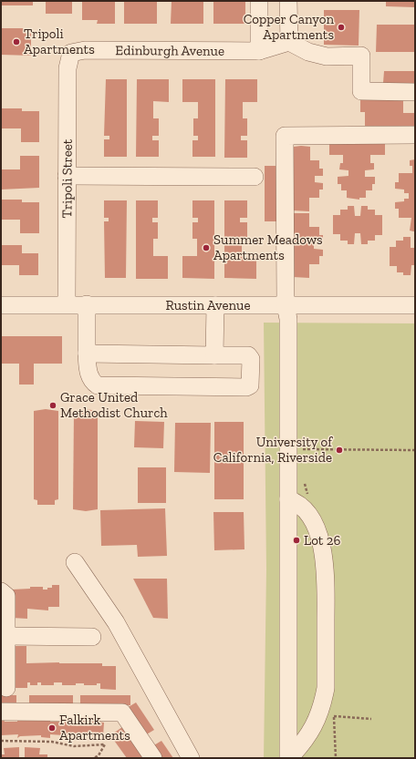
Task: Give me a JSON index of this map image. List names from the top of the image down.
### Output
{
  "streets": {
    "street": ["Edinburgh Avenue", "Tripoli Street", "Rustin Avenue"]
  },
  "crossings": [
    ["Edinburgh Avenue", "Tripoli Street"],
    ["Tripoli Street", "Rustin Avenue"]
  ],
  "places": [
    "Copper Canyon Apartments",
    "Tripoli Apartments",
    "Summer Meadows Apartments",
    "Grace United Methodist Church",
    "University of California, Riverside",
    "Lot 26",
    "Falkirk Apartments"
  ]
}
